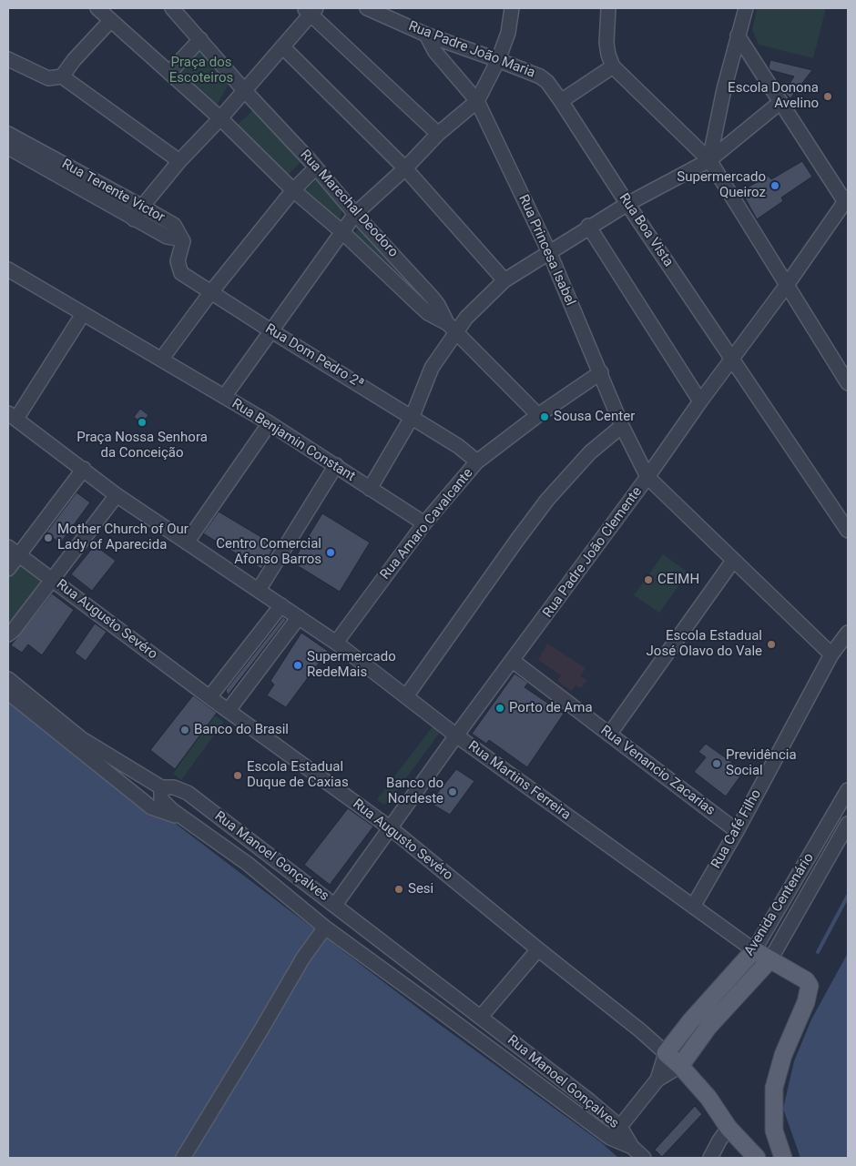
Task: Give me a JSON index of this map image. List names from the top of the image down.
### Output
{
  "streets": {
    "main road": ["Rua Augusto Sevéro", "Rua Martins Ferreira", "Avenida Centenário"],
    "street": [
      "Rua Padre João Maria",
      "Rua Tenente Victor",
      "Rua Marechal Deodoro",
      "Rua Boa Vista",
      "Rua Princesa Isabel",
      "Rua Dom Pedro 2ª",
      "Rua Benjamin Constant",
      "Rua Amaro Cavalcante",
      "Rua Padre João Clemente",
      "Rua Venancio Zacarias",
      "Rua Café Filho",
      "Rua Manoel Gonçalves"
    ]
  },
  "crossings": [
    ["Rua Padre João Maria", "Rua Boa Vista"],
    ["Rua Padre João Maria", "Rua Princesa Isabel"],
    ["Rua Tenente Victor", "Rua Dom Pedro 2ª"],
    ["Rua Marechal Deodoro", "Rua Amaro Cavalcante"],
    ["Rua Boa Vista", "Rua Padre João Clemente"],
    ["Rua Princesa Isabel", "Rua Amaro Cavalcante"],
    ["Rua Princesa Isabel", "Rua Padre João Clemente"],
    ["Rua Princesa Isabel", "Rua Café Filho"],
    ["Rua Dom Pedro 2ª", "Rua Amaro Cavalcante"],
    ["Rua Benjamin Constant", "Rua Amaro Cavalcante"],
    ["Rua Amaro Cavalcante", "Rua Martins Ferreira"],
    ["Rua Padre João Clemente", "Rua Augusto Sevéro"],
    ["Rua Padre João Clemente", "Rua Venancio Zacarias"],
    ["Rua Padre João Clemente", "Rua Martins Ferreira"],
    ["Rua Padre João Clemente", "Rua Manoel Gonçalves"],
    ["Rua Augusto Sevéro", "Avenida Centenário"],
    ["Rua Venancio Zacarias", "Rua Café Filho"],
    ["Rua Martins Ferreira", "Rua Café Filho"],
    ["Rua Martins Ferreira", "Avenida Centenário"],
    ["Rua Manoel Gonçalves", "Avenida Centenário"]
  ],
  "parks": ["Praça dos Escoteiros"],
  "places": [
    "Escola Donona Avelino",
    "Supermercado Queiroz",
    "Sousa Center",
    "Praça Nossa Senhora da Conceição",
    "Mother Church of Our Lady of Aparecida",
    "Centro Comercial Afonso Barros",
    "CEIMH",
    "Escola Estadual José Olavo do Vale",
    "Supermercado RedeMais",
    "Porto de Ama",
    "Banco do Brasil",
    "Previdência Social",
    "Escola Estadual Duque de Caxias",
    "Banco do Nordeste",
    "Sesi"
  ]
}
